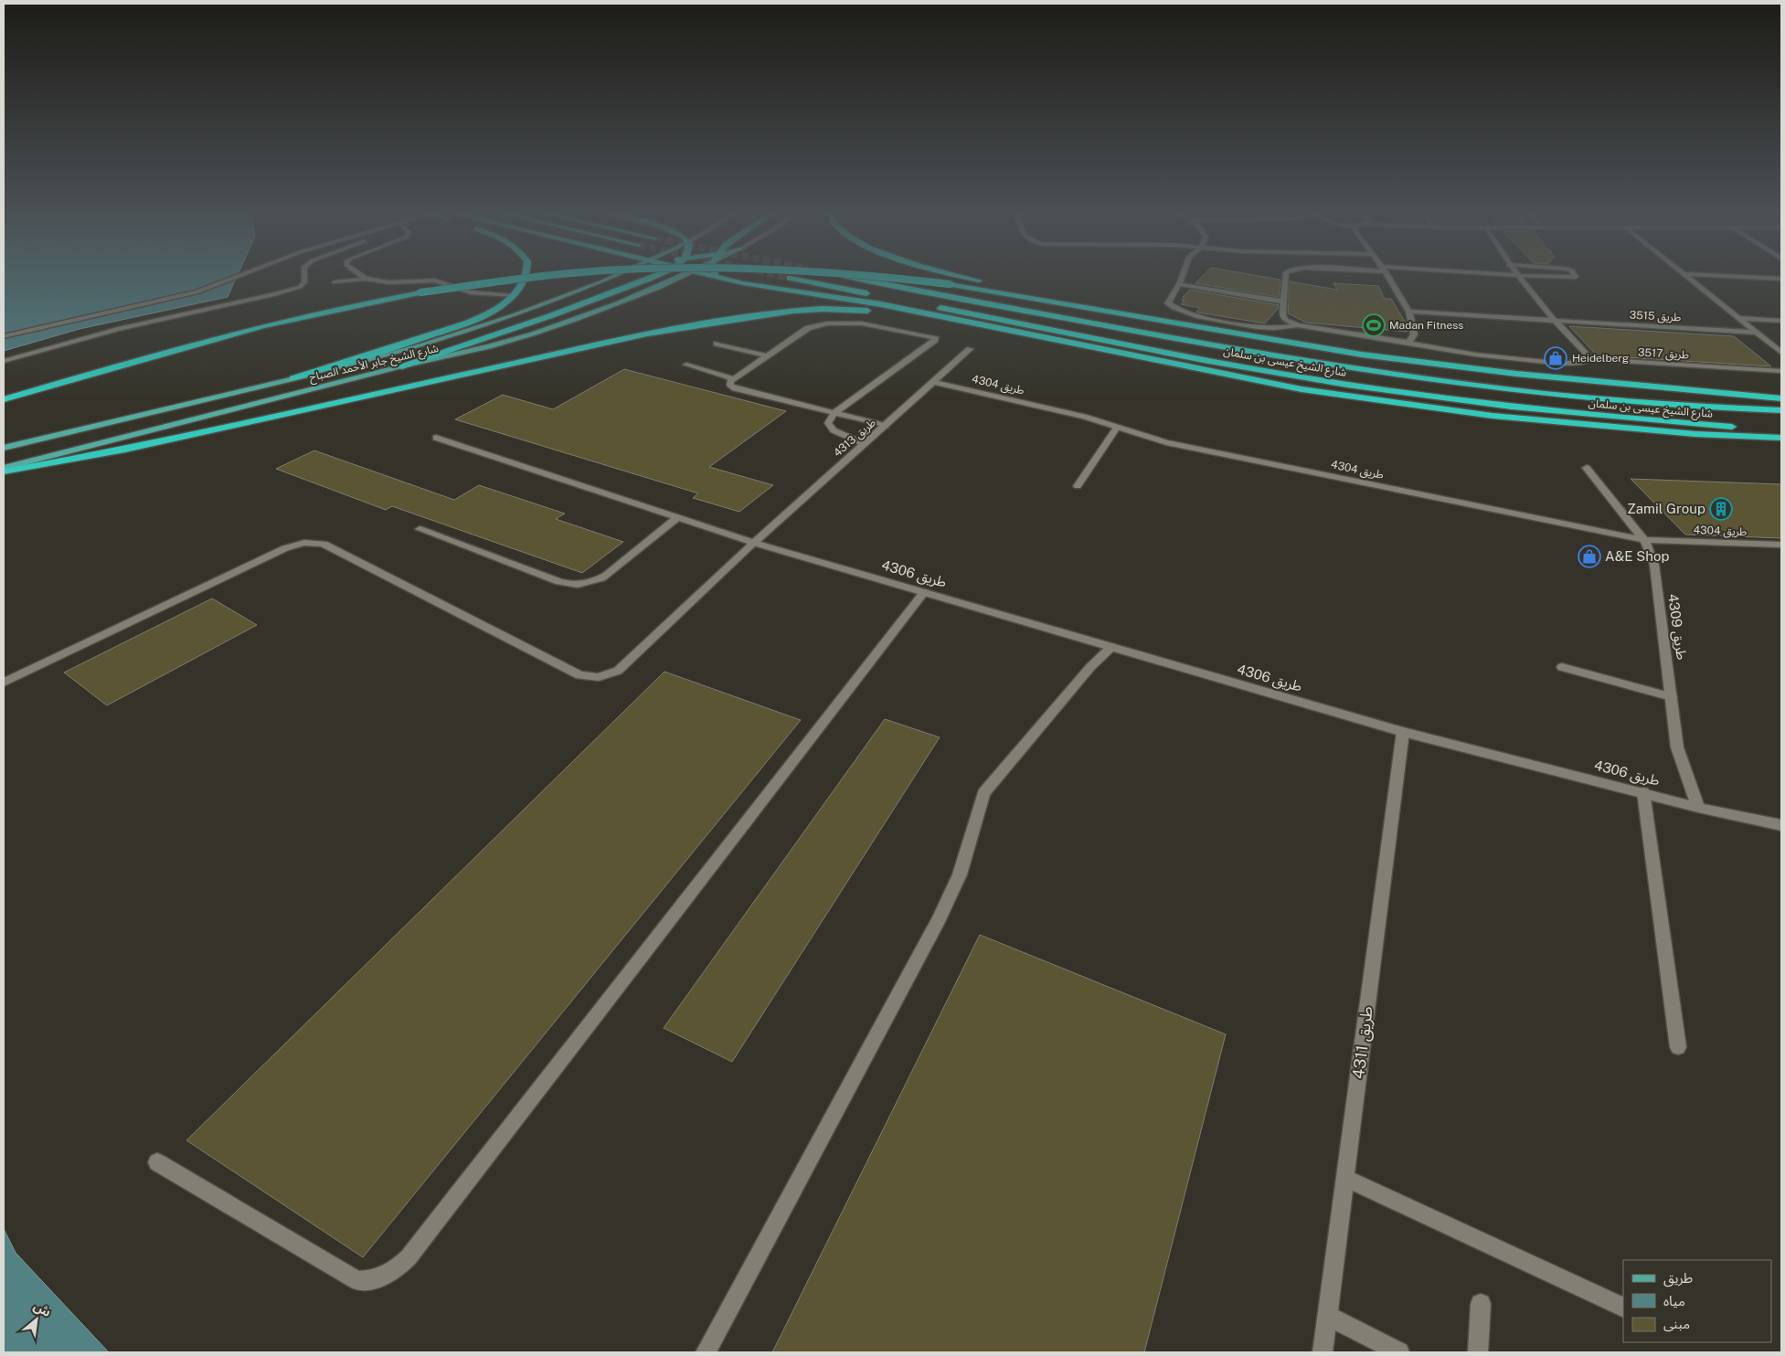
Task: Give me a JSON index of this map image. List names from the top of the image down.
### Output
{
  "streets": {
    "highway": ["شارع الشيخ عيسى بن سلمان"],
    "main road": ["شارع الشيخ جابر الأحمد الصباح"],
    "street": [
      "طريق 3515",
      "طريق 3517",
      "طريق 4304",
      "طريق 4313",
      "طريق 4306",
      "طريق 4309",
      "طريق 4311"
    ]
  },
  "crossings": [
    ["طريق 4304", "طريق 4313"],
    ["طريق 4304", "طريق 4309"],
    ["طريق 4313", "طريق 4306"],
    ["طريق 4306", "طريق 4309"],
    ["طريق 4306", "طريق 4311"]
  ],
  "places": {
    "sports": ["Madan Fitness"],
    "shop": ["Heidelberg", "A&E Shop"],
    "building": ["Zamil Group"]
  },
  "legend": ["طريق", "مياه", "مبنى"],
  "north": "top right"
}
